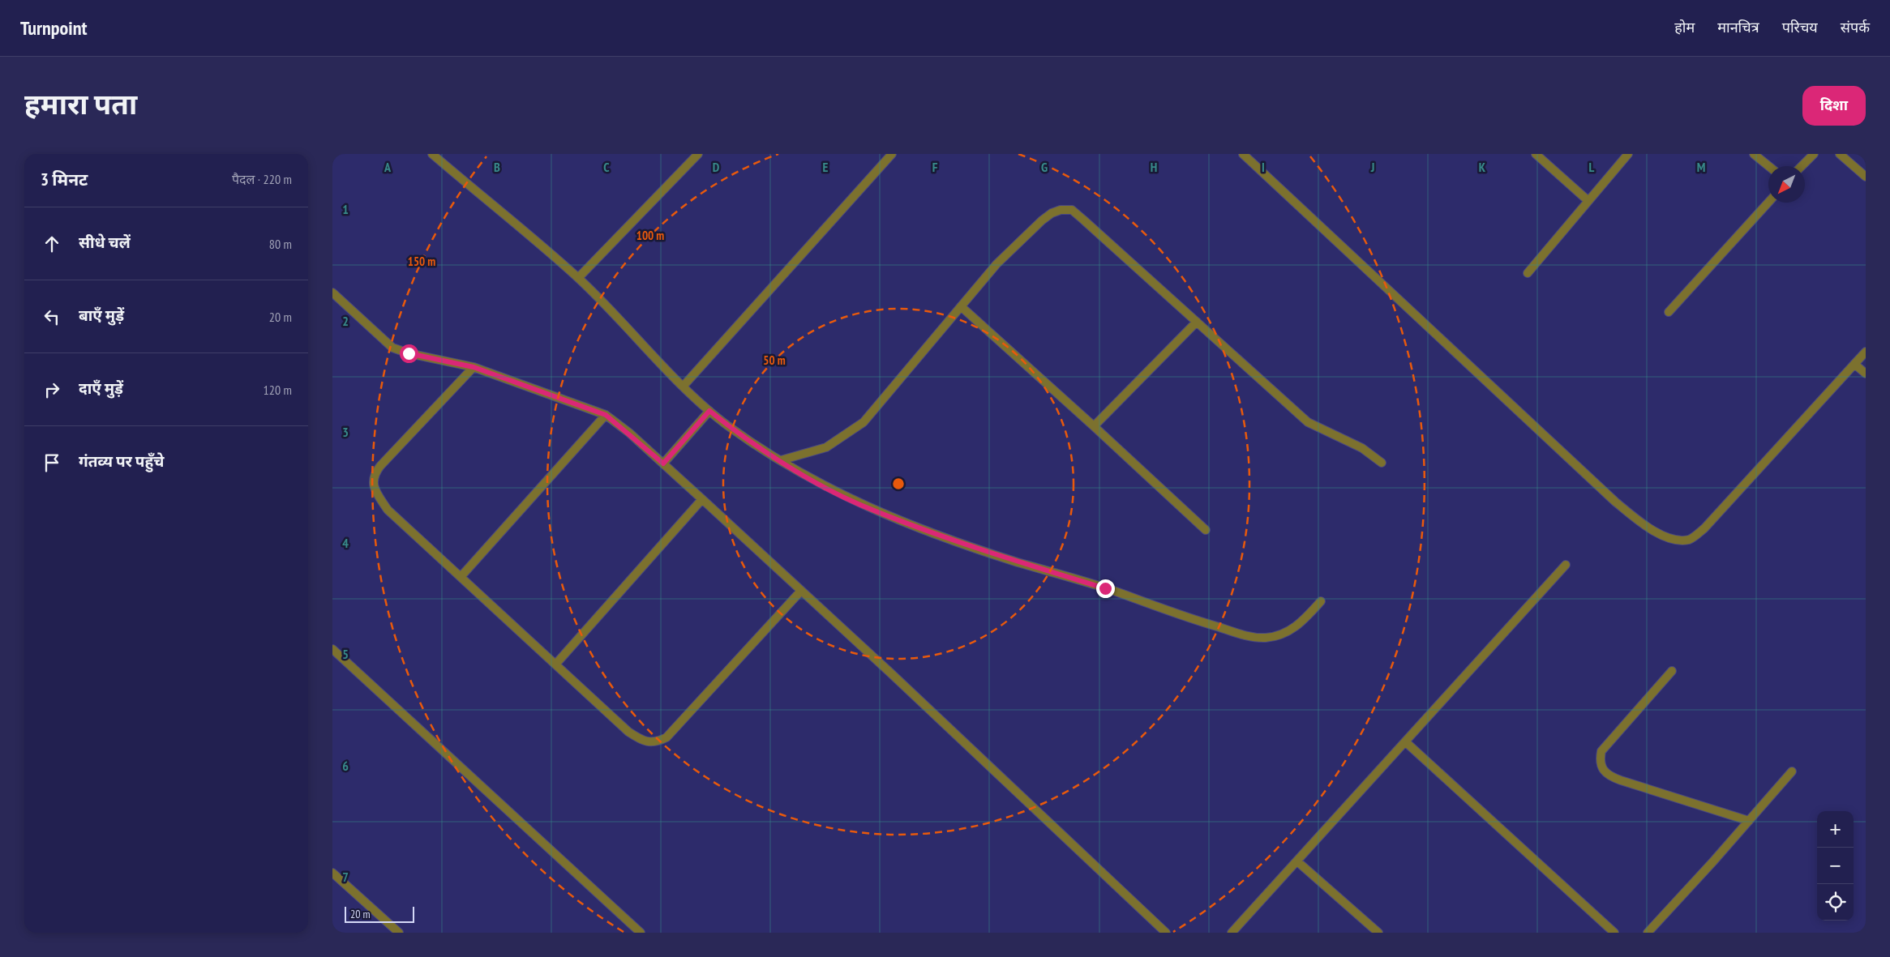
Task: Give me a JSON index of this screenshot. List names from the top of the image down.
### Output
{
  "scale_bar": "20 m",
  "north": "bottom left",
  "page": {
    "header": "Turnpoint",
    "nav": [
      "होम",
      "मानचित्र",
      "परिचय",
      "संपर्क"
    ],
    "title": "हमारा पता",
    "buttons": "दिशा",
    "heading": ["3 मिनट", "पैदल · 220 m"],
    "list": [
      ["सीधे चलें", "80 m"],
      ["बाएँ मुड़ें", "20 m"],
      ["दाएँ मुड़ें", "120 m"],
      "गंतव्य पर पहुँचे"
    ],
    "map_buttons": ["+", "−"],
    "scale": "20 m"
  },
  "grid": {
    "columns": [
      "A",
      "B",
      "C",
      "D",
      "E",
      "F",
      "G",
      "H",
      "I",
      "J",
      "K",
      "L",
      "M"
    ],
    "rows": [
      "1",
      "2",
      "3",
      "4",
      "5",
      "6",
      "7"
    ]
  },
  "rings": ["100 m", "150 m", "50 m"]
}
